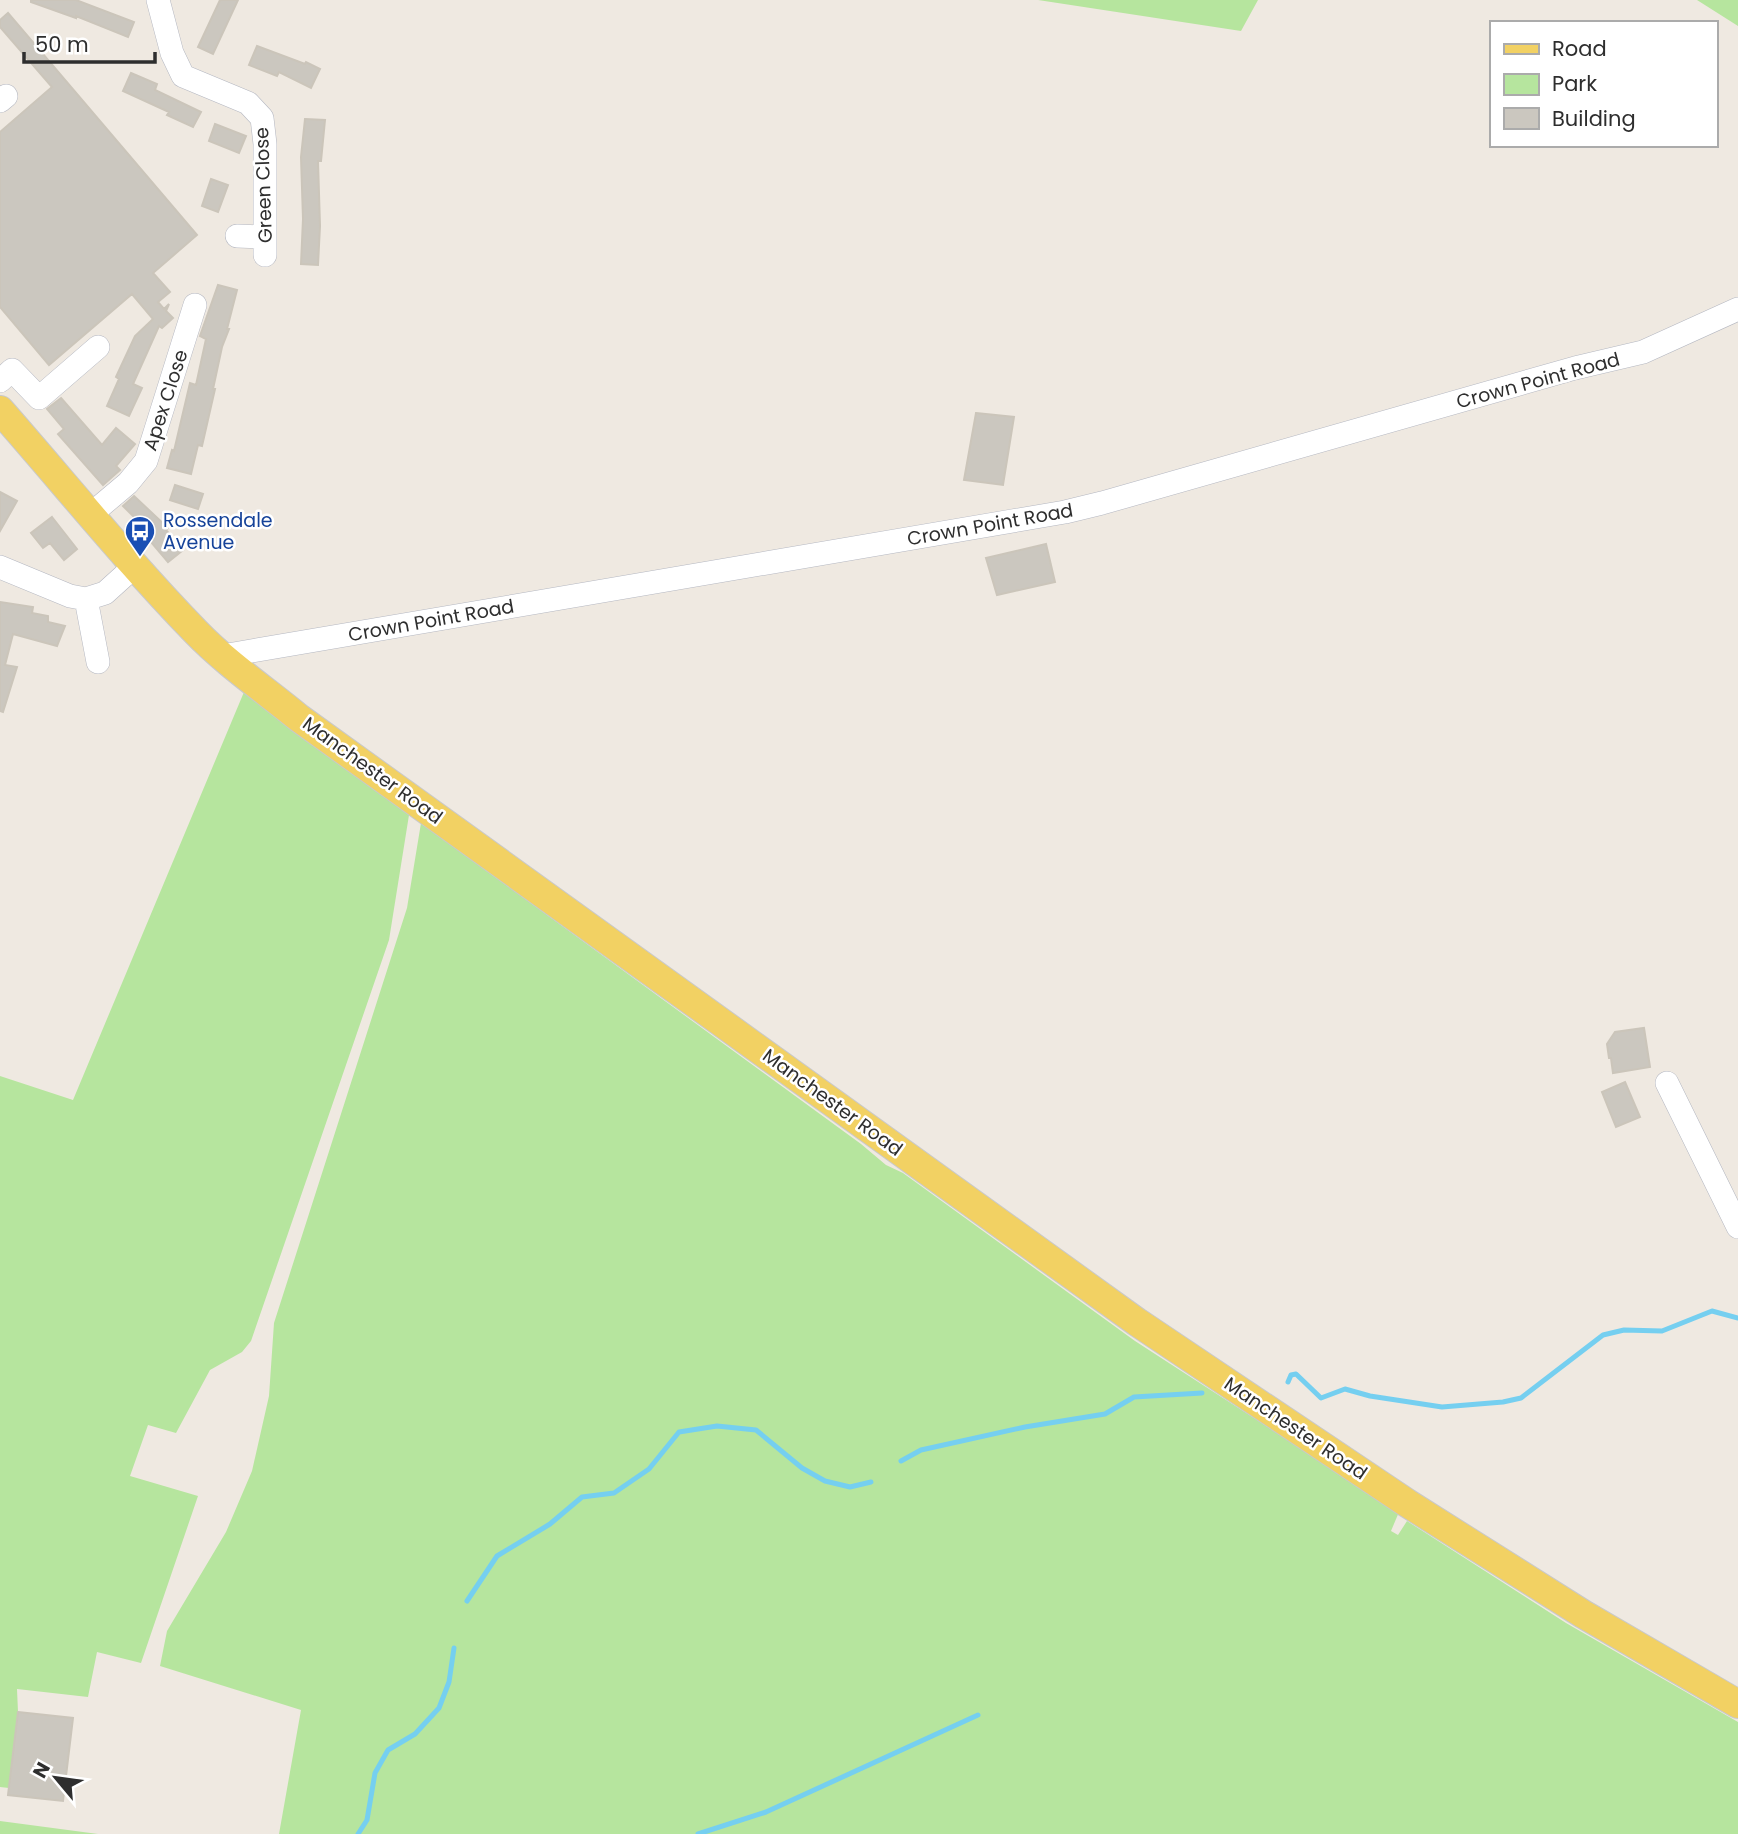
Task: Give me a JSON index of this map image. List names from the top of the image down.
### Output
{
  "streets": {
    "main road": ["Manchester Road"],
    "street": ["Green Close", "Crown Point Road", "Apex Close"]
  },
  "crossings": [
    ["Crown Point Road", "Manchester Road"],
    ["Apex Close", "Manchester Road"]
  ],
  "places": {
    "bus stop": ["Rossendale Avenue"]
  },
  "legend": ["Road", "Park", "Building"],
  "scale_bar": "50 m",
  "north": "top left"
}
